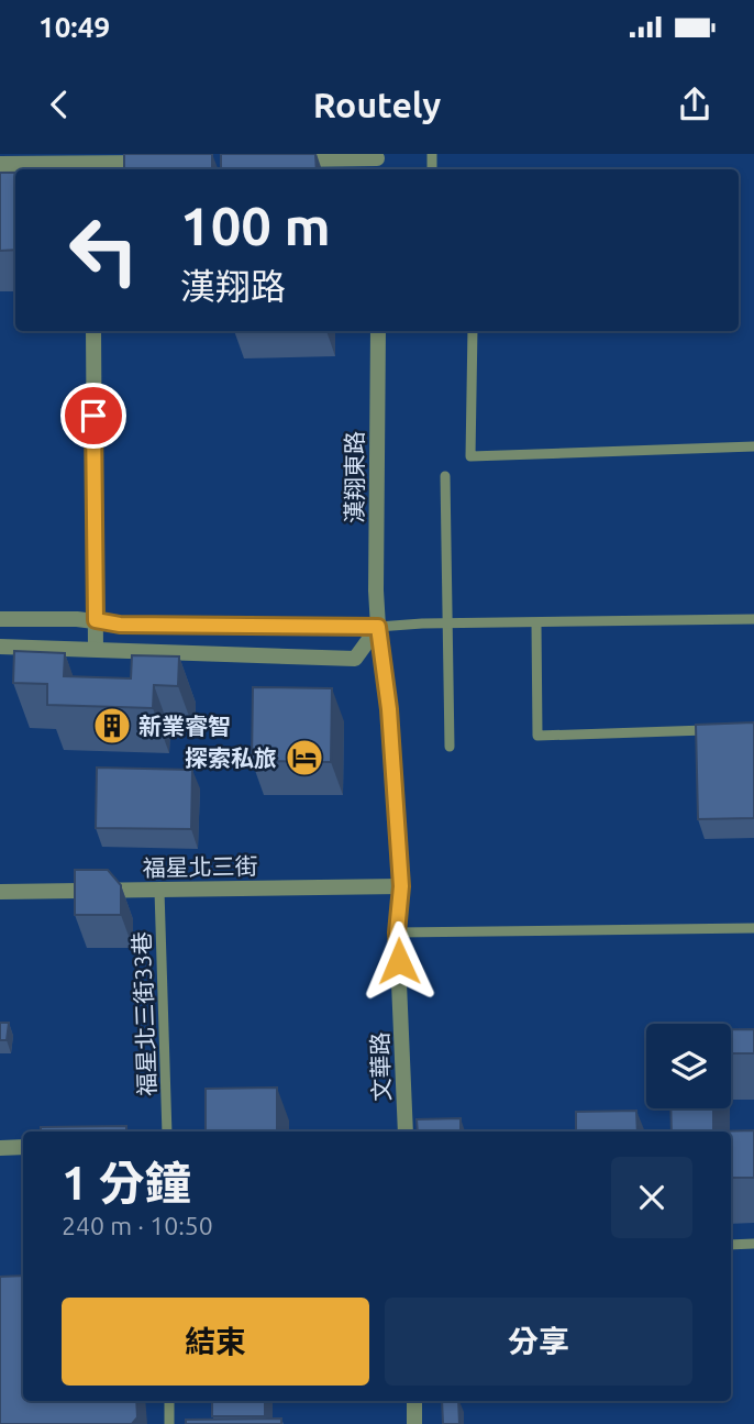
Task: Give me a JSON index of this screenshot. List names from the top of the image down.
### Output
{
  "streets": {
    "street": ["漢翔東路", "福星北三街", "文華路"],
    "lane": ["福星北三街33巷"]
  },
  "crossings": [
    ["漢翔東路", "文華路"],
    ["福星北三街", "福星北三街33巷"],
    ["福星北三街", "文華路"]
  ],
  "places": {
    "building": ["新業睿智"],
    "hotel": ["探索私旅"]
  },
  "page": {
    "status": "10:49",
    "header": "Routely",
    "turn": ["100 m", "漢翔路"],
    "heading": ["1 分鐘", "240 m · 10:50"],
    "buttons": ["結束", "分享"]
  }
}
